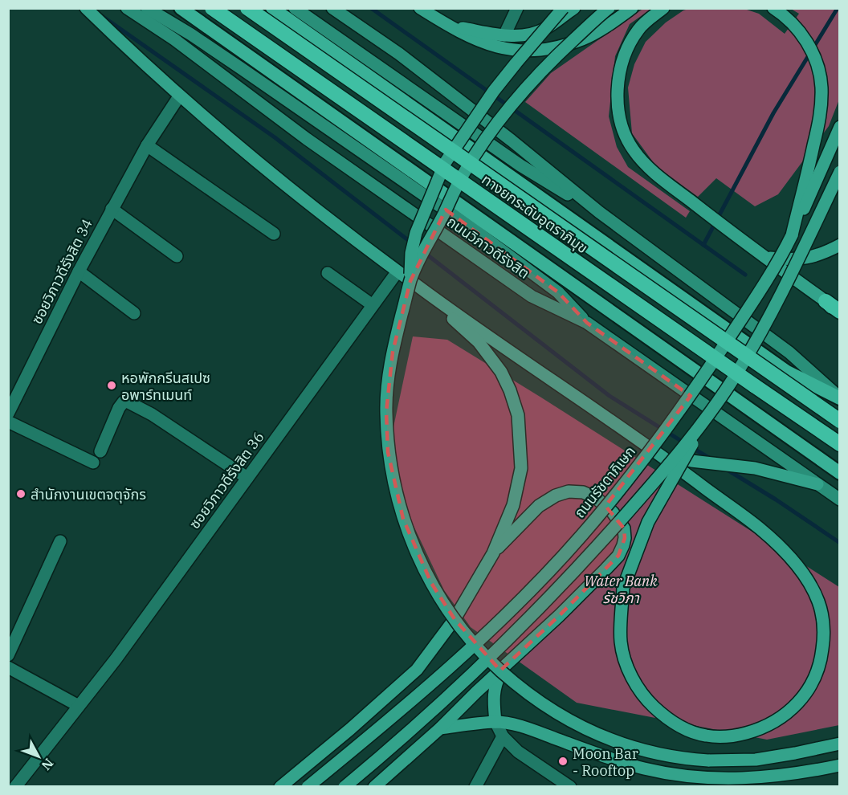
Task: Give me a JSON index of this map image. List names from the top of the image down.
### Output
{
  "streets": {
    "highway": ["ทางยกระดับอุตราภิมุข", "ถนนวิภาวดีรังสิต"],
    "main road": ["ถนนรัชดาภิเษก"],
    "street": ["ซอยวิภาวดีรังสิต 34", "ซอยวิภาวดีรังสิต 36"]
  },
  "parks": ["Water Bank รัชวิภา"],
  "places": ["หอพักกรีนสเปซ อพาร์ทเมนท์", "สำนักงานเขตจตุจักร", "Moon Bar - Rooftop"],
  "north": "bottom right"
}
